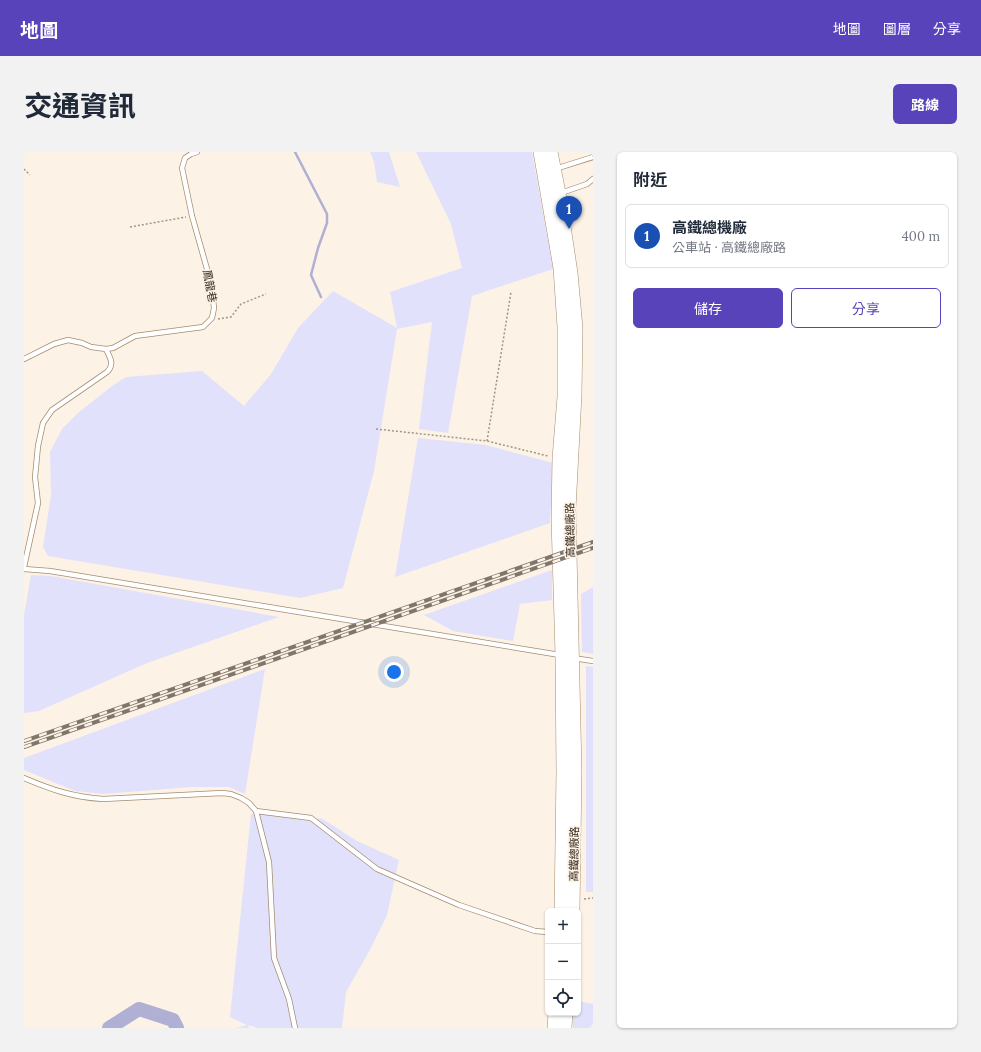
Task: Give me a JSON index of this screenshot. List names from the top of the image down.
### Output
{
  "streets": {
    "street": ["高鐵總廠路"],
    "lane": ["鳳龍巷"]
  },
  "page": {
    "header": "地圖",
    "nav": ["地圖", "圖層", "分享"],
    "title": "交通資訊",
    "buttons": [
      "路線",
      ["儲存", "分享"]
    ],
    "heading": "附近",
    "pins": "1",
    "list": [
      {
        "mark": "1",
        "name": "高鐵總機廠",
        "note": "公車站 · 高鐵總廠路",
        "value": "400 m"
      }
    ],
    "map_buttons": ["+", "−"]
  }
}
